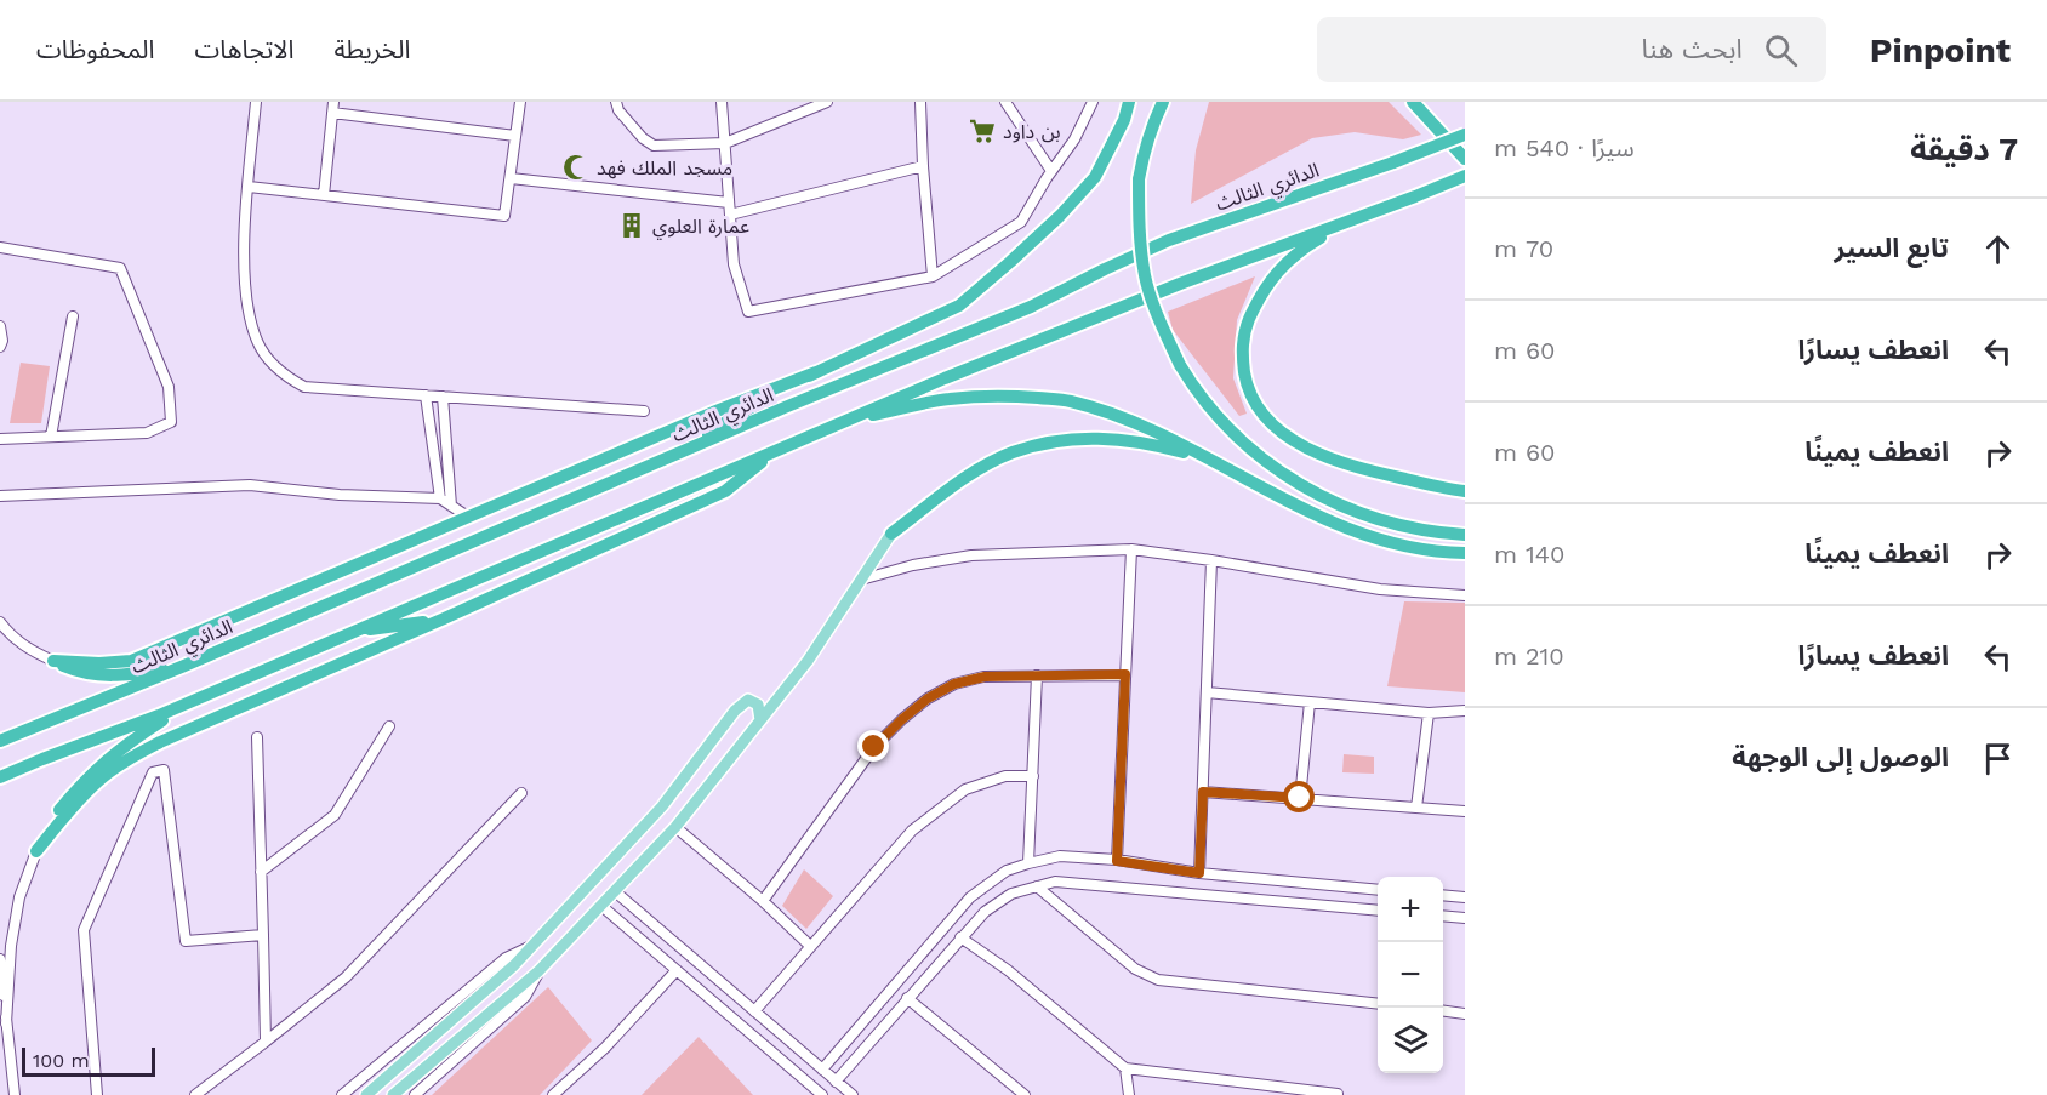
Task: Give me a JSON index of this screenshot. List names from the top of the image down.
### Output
{
  "streets": {
    "highway": ["الدائري الثالث"]
  },
  "places": {
    "supermarket": ["بن داود"],
    "mosque": ["مسجد الملك فهد"],
    "building": ["عمارة العلوي"]
  },
  "scale_bar": "100 m",
  "page": {
    "header": "Pinpoint",
    "search": "ابحث هنا",
    "nav": ["الخريطة", "الاتجاهات", "المحفوظات"],
    "heading": ["7 دقيقة", "سيرًا · 540 m"],
    "list": [
      ["تابع السير", "70 m"],
      ["انعطف يسارًا", "60 m"],
      ["انعطف يمينًا", "60 m"],
      ["انعطف يمينًا", "140 m"],
      ["انعطف يسارًا", "210 m"],
      "الوصول إلى الوجهة"
    ],
    "map_buttons": ["+", "−"],
    "scale": "100 m"
  }
}
